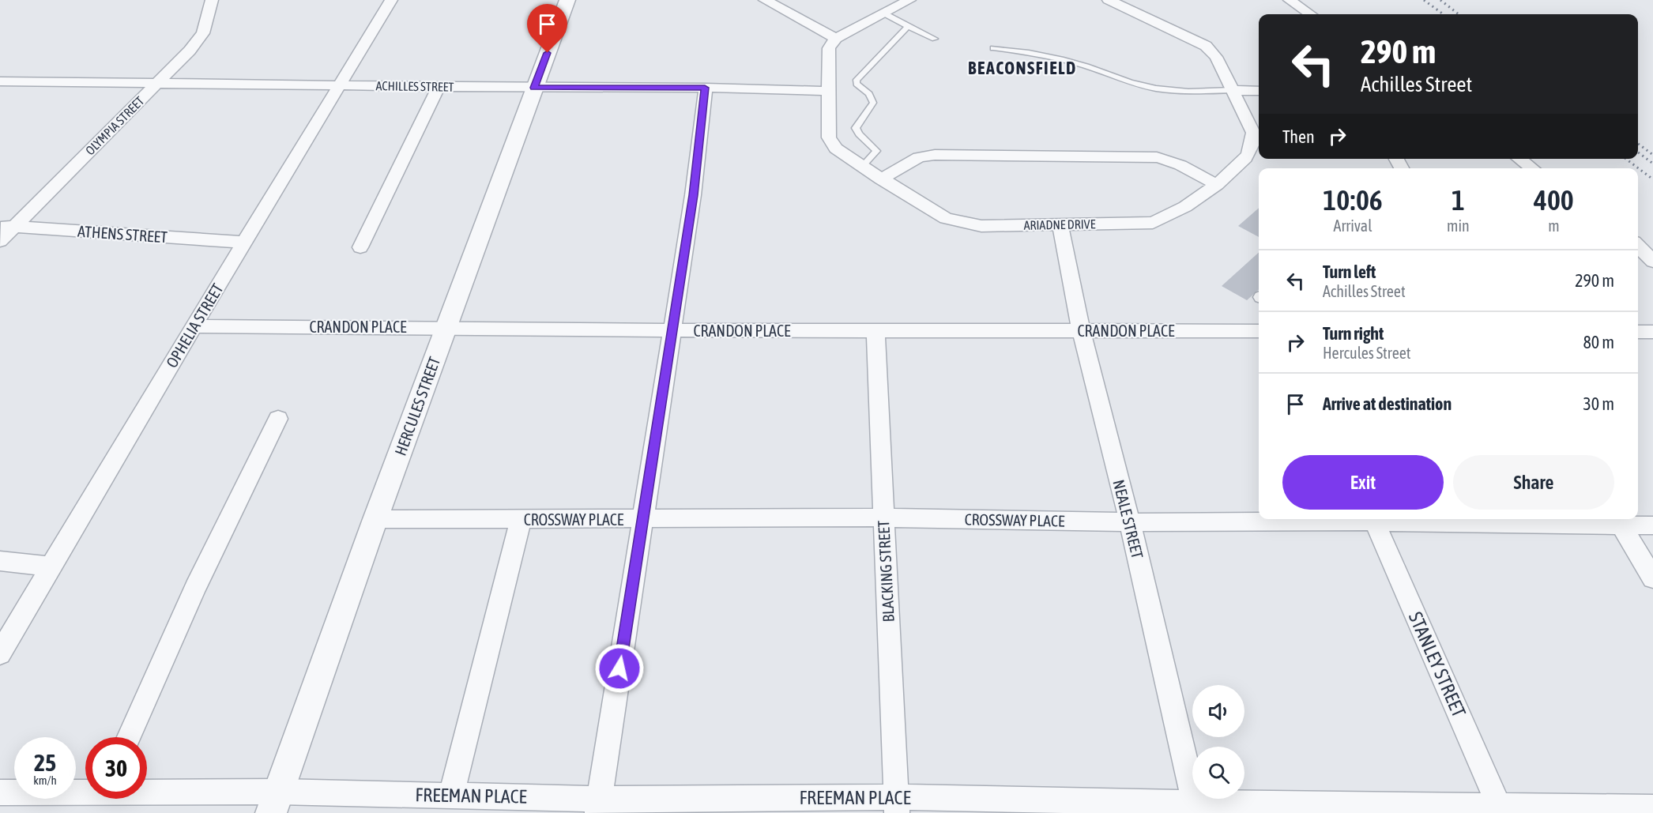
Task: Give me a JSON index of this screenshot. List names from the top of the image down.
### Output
{
  "streets": {
    "street": [
      "ACHILLES STREET",
      "OLYMPIA STREET",
      "ARIADNE DRIVE",
      "ATHENS STREET",
      "OPHELIA STREET",
      "CRANDON PLACE",
      "HERCULES STREET",
      "CROSSWAY PLACE",
      "NEALE STREET",
      "BLACKING STREET",
      "STANLEY STREET",
      "FREEMAN PLACE"
    ]
  },
  "crossings": [
    ["ACHILLES STREET", "OLYMPIA STREET"],
    ["ACHILLES STREET", "ARIADNE DRIVE"],
    ["ACHILLES STREET", "OPHELIA STREET"],
    ["ACHILLES STREET", "HERCULES STREET"],
    ["OLYMPIA STREET", "ATHENS STREET"],
    ["ARIADNE DRIVE", "NEALE STREET"],
    ["ATHENS STREET", "OPHELIA STREET"],
    ["OPHELIA STREET", "CRANDON PLACE"],
    ["CRANDON PLACE", "HERCULES STREET"],
    ["CRANDON PLACE", "NEALE STREET"],
    ["CRANDON PLACE", "BLACKING STREET"],
    ["HERCULES STREET", "CROSSWAY PLACE"],
    ["HERCULES STREET", "FREEMAN PLACE"],
    ["CROSSWAY PLACE", "NEALE STREET"],
    ["CROSSWAY PLACE", "BLACKING STREET"],
    ["NEALE STREET", "FREEMAN PLACE"],
    ["BLACKING STREET", "FREEMAN PLACE"],
    ["STANLEY STREET", "FREEMAN PLACE"]
  ],
  "districts": ["BEACONSFIELD"],
  "page": {
    "turn": ["290 m", "Achilles Street"],
    "then": "Then",
    "eta": [
      "10:06",
      "Arrival",
      "1",
      "min",
      "400",
      "m"
    ],
    "list": [
      {
        "name": "Turn left",
        "note": "Achilles Street",
        "value": "290 m"
      },
      {
        "name": "Turn right",
        "note": "Hercules Street",
        "value": "80 m"
      },
      {
        "name": "Arrive at destination",
        "value": "30 m"
      }
    ],
    "buttons": ["Exit", "Share"],
    "speed": "25 km/h",
    "limit": "30"
  }
}
